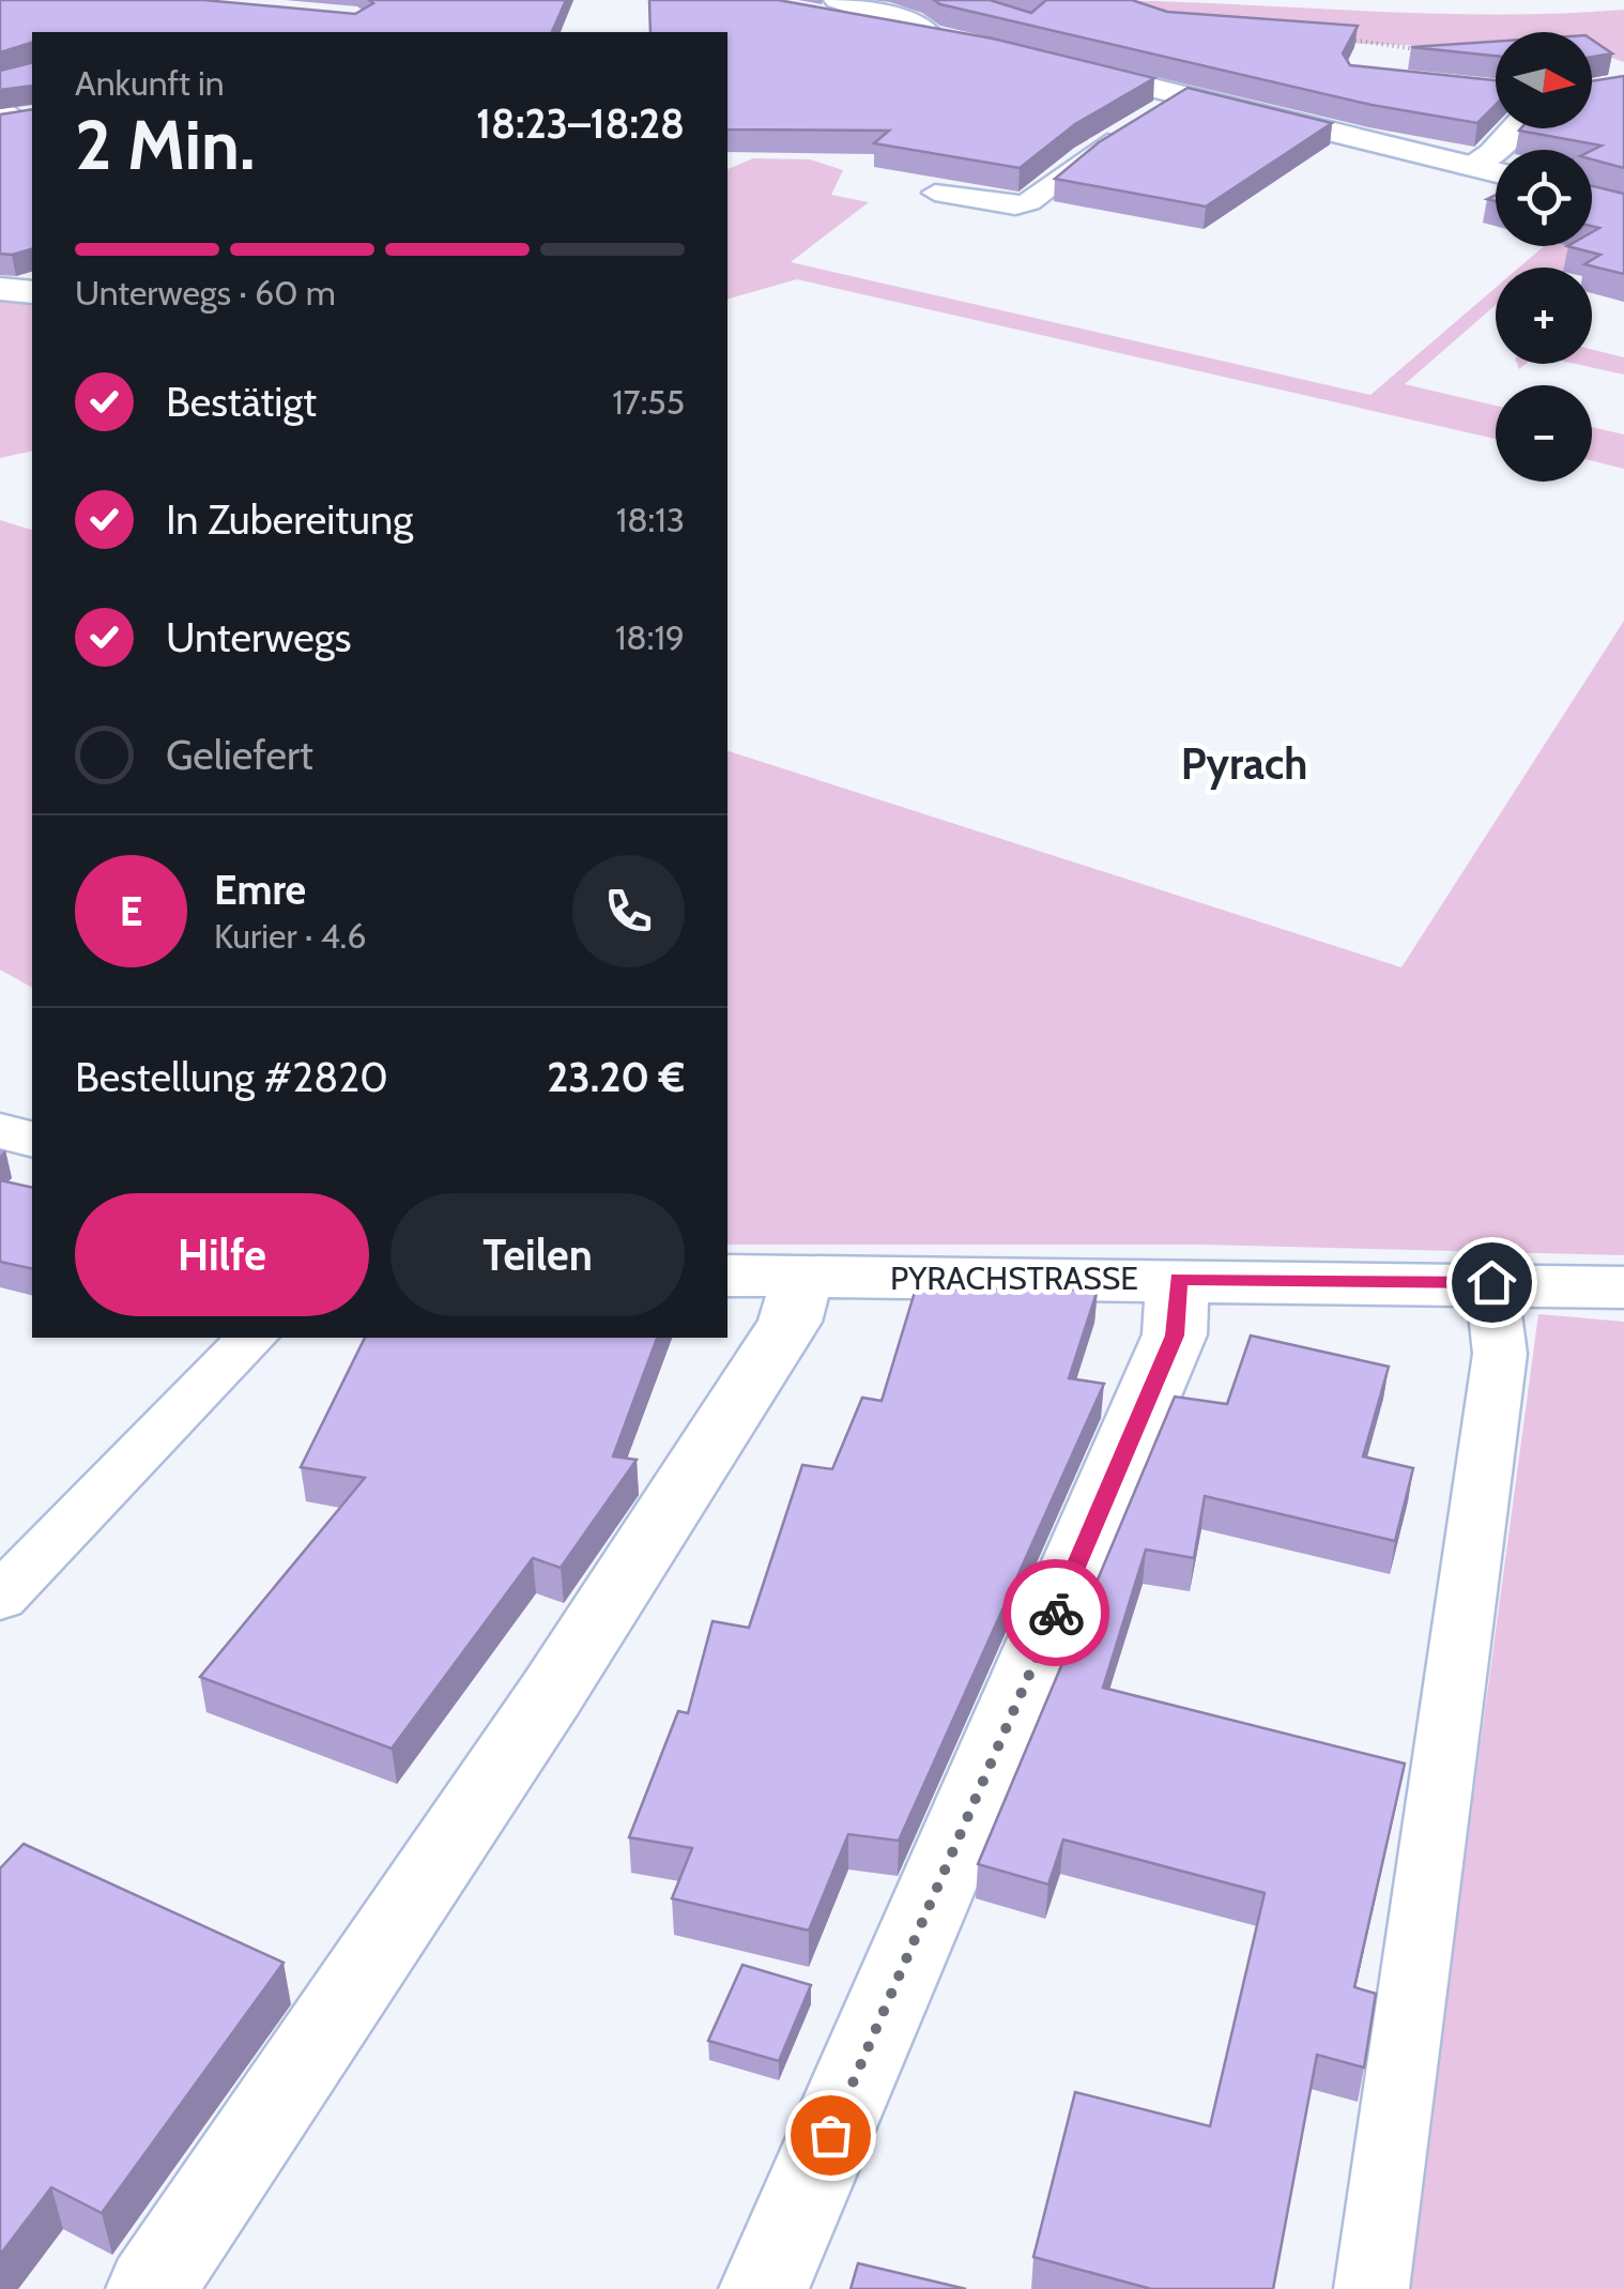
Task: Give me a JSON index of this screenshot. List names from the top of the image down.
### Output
{
  "streets": {
    "street": ["PYRACHSTRASSE"]
  },
  "districts": ["Pyrach"],
  "north": "right",
  "page": {
    "map_buttons": ["+", "−"],
    "heading": ["2 Min.", "Ankunft in", "18:23–18:28"],
    "panel": [
      "Emre",
      "Kurier · 4.6",
      "Bestellung #2820",
      "23.20 €"
    ],
    "bar": "Unterwegs · 60 m",
    "list": [
      ["Bestätigt", "17:55"],
      ["In Zubereitung", "18:13"],
      ["Unterwegs", "18:19"],
      "Geliefert"
    ],
    "round": "E",
    "buttons": ["Hilfe", "Teilen"]
  }
}
